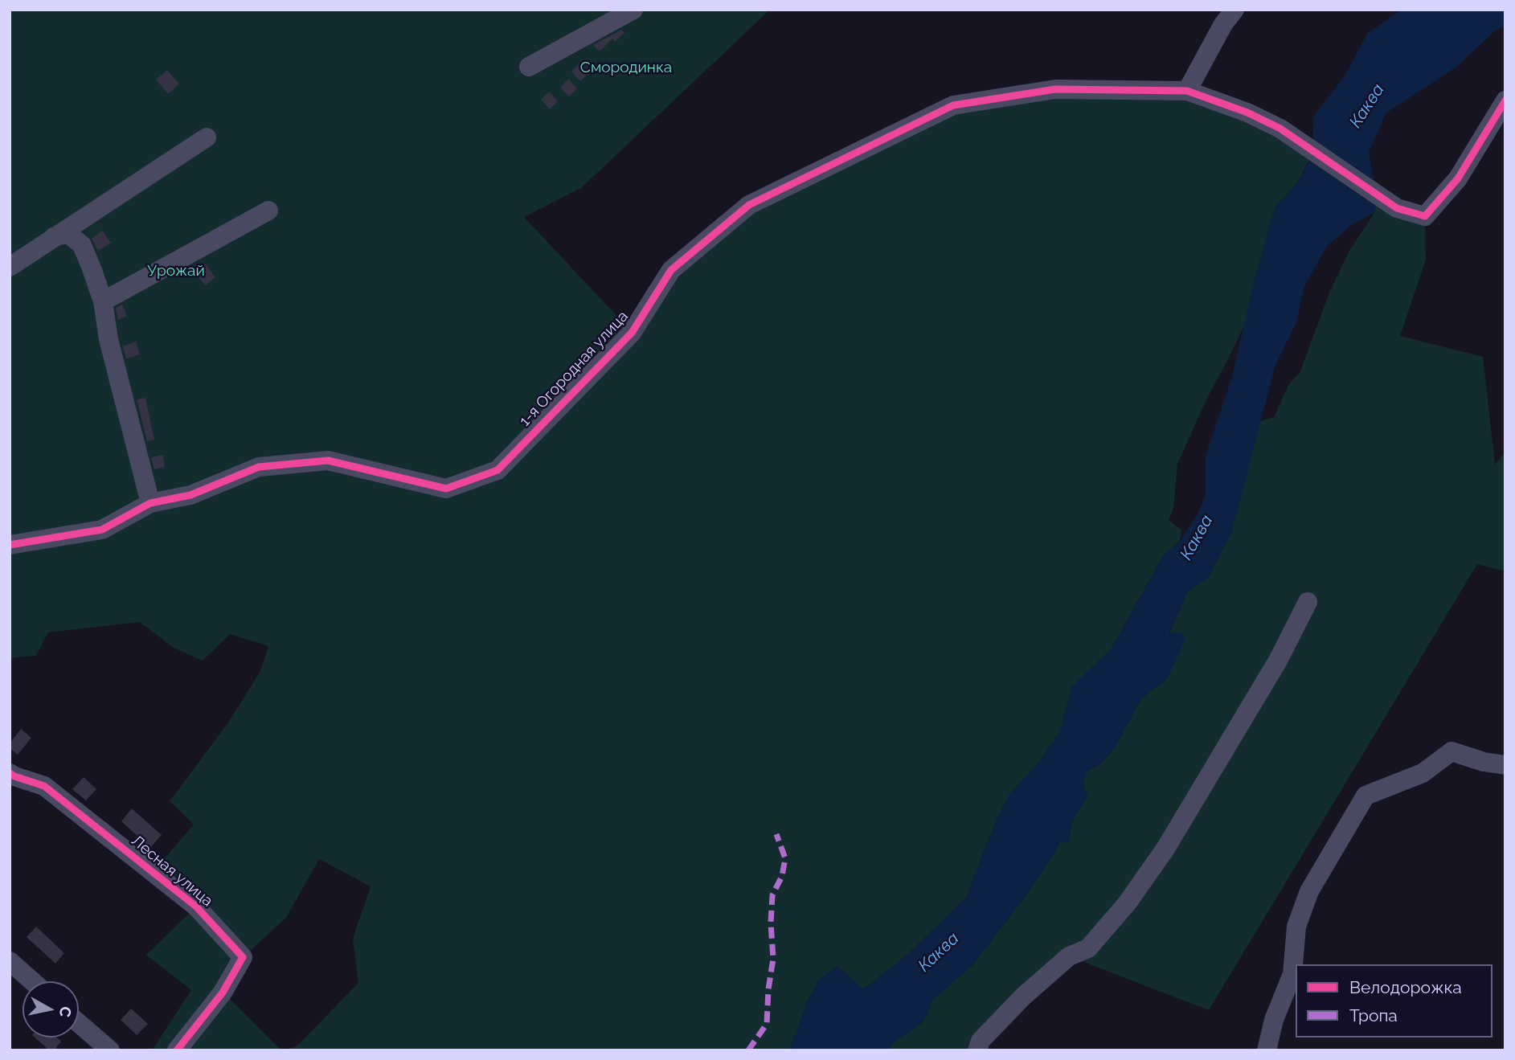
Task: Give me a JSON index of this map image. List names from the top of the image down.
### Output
{
  "streets": {
    "street": ["1-я Огородная улица", "Лесная улица"]
  },
  "water": ["Каква"],
  "parks": ["Смородинка", "Урожай"],
  "legend": ["Велодорожка", "Тропа"],
  "north": "right"
}
